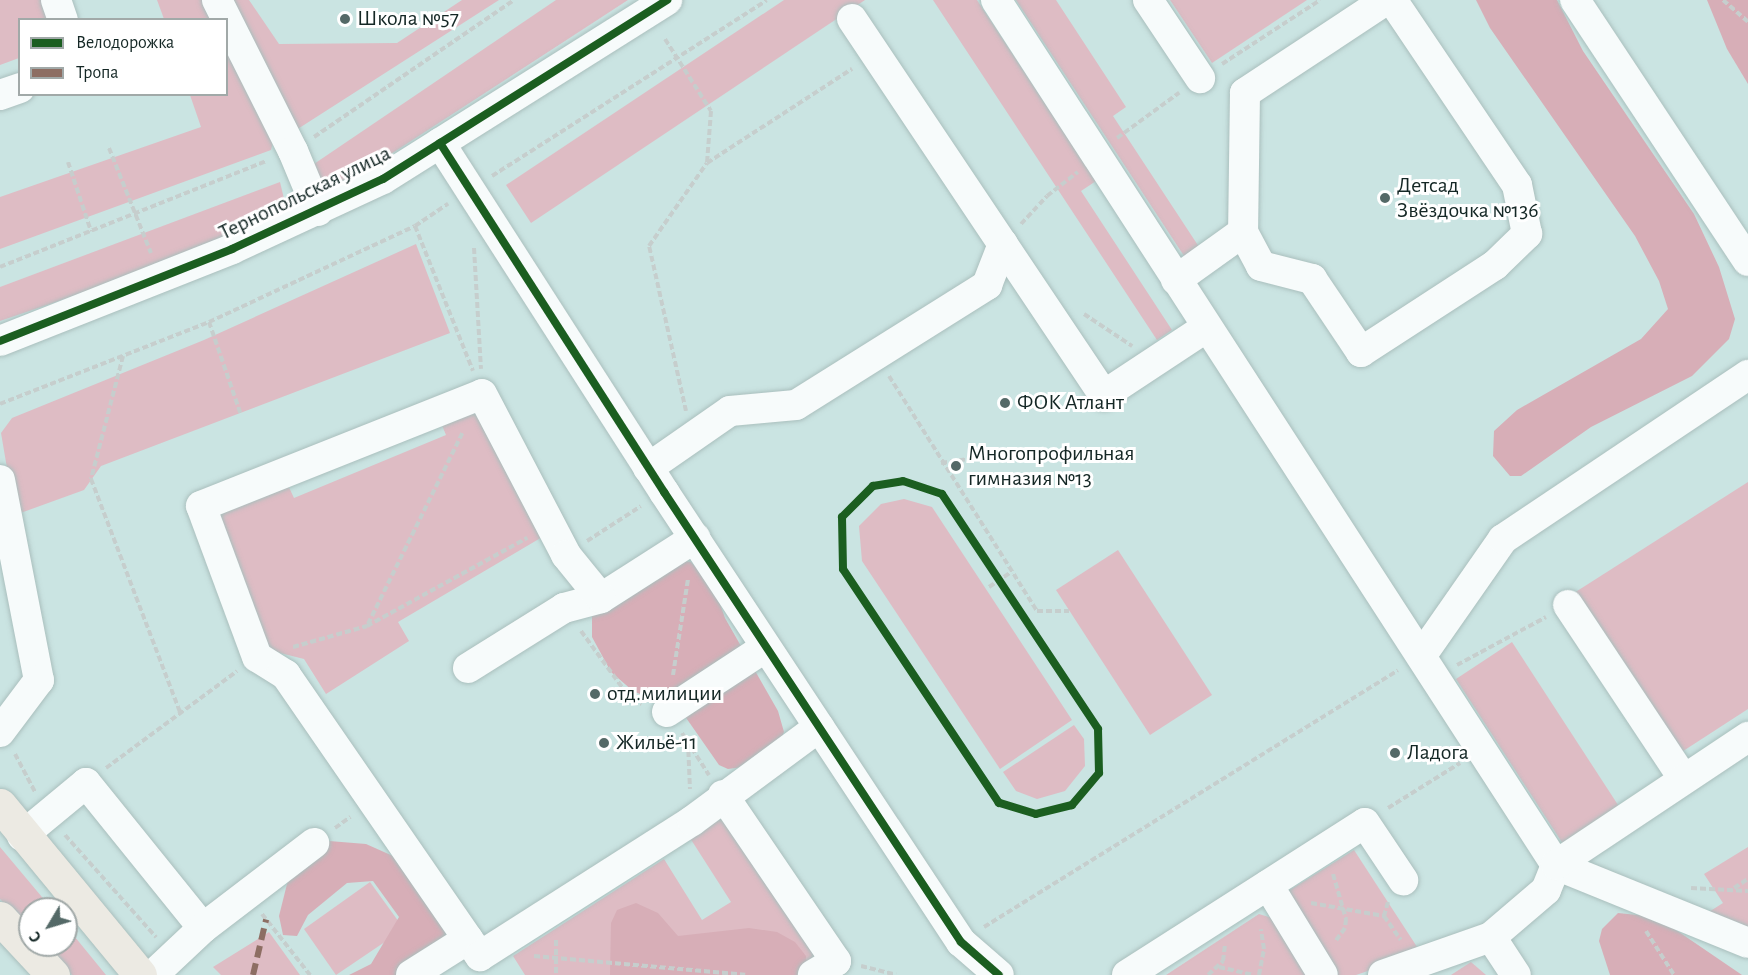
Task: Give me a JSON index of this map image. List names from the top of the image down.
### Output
{
  "streets": {
    "street": ["Тернопольская улица"]
  },
  "places": [
    "Школа №57",
    "Детсад Звёздочка №136",
    "ФОК Атлант",
    "Многопрофильная гимназия №13",
    "отд.милиции",
    "Жильё-11",
    "Ладога"
  ],
  "legend": ["Велодорожка", "Тропа"],
  "north": "bottom left"
}
